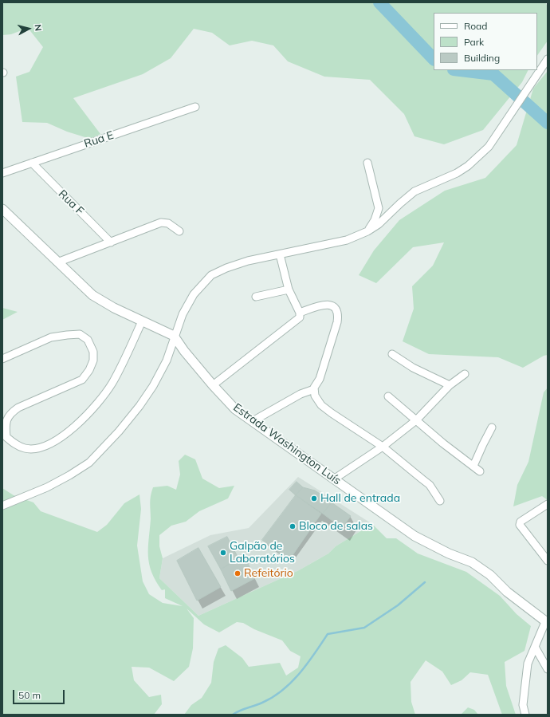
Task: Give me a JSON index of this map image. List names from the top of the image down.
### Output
{
  "streets": {
    "street": ["Rua E", "Rua F", "Estrada Washington Luís"]
  },
  "crossings": [
    ["Rua E", "Rua F"]
  ],
  "places": [
    "Hall de entrada",
    "Bloco de salas",
    "Galpão de Laboratórios",
    "Refeitório"
  ],
  "legend": ["Road", "Park", "Building"],
  "scale_bar": "50 m",
  "north": "right"
}
